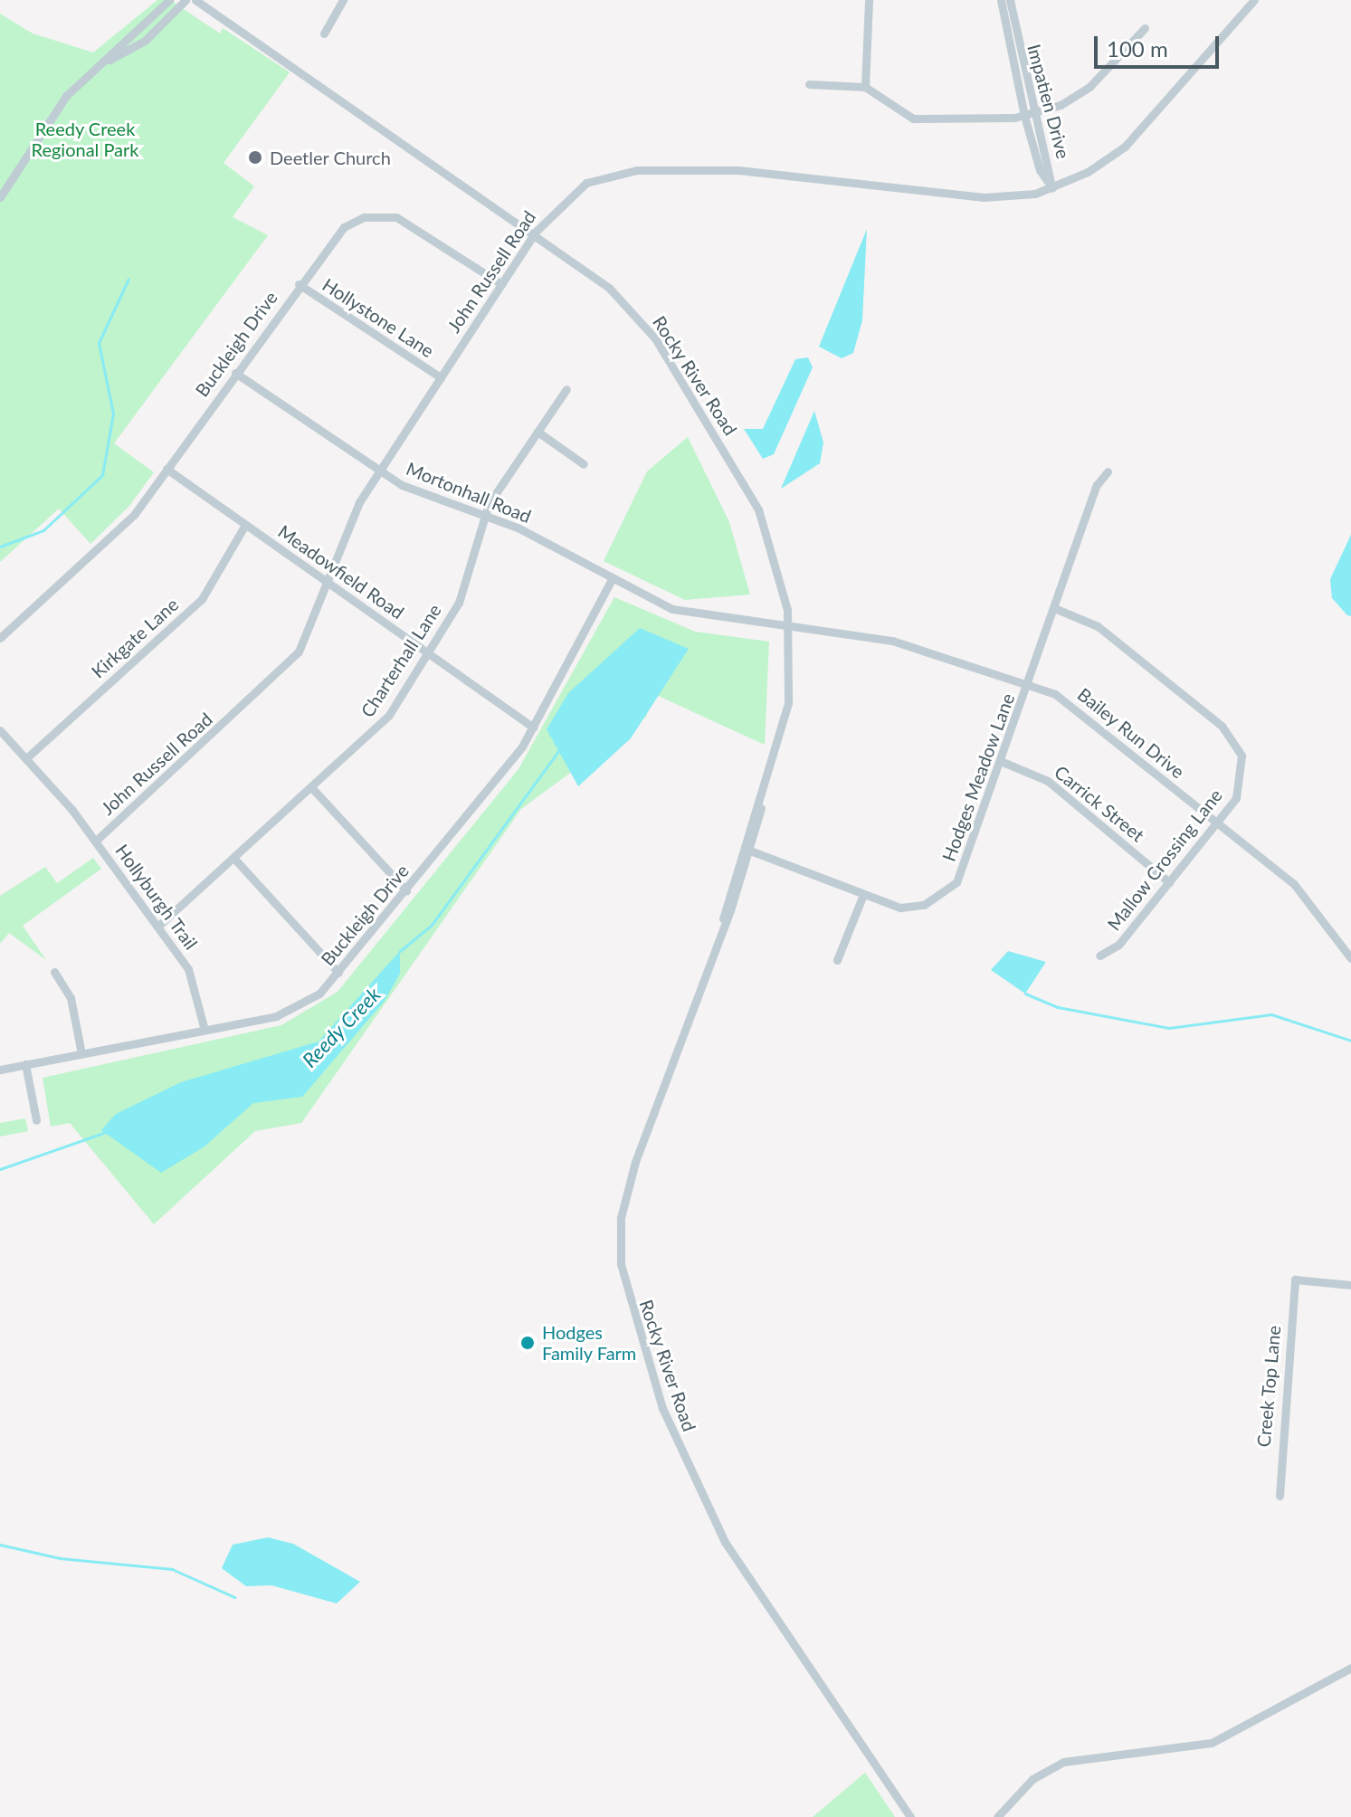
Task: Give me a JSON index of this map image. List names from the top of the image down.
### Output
{
  "streets": {
    "street": [
      "Impatien Drive",
      "John Russell Road",
      "Hollystone Lane",
      "Buckleigh Drive",
      "Rocky River Road",
      "Mortonhall Road",
      "Meadowfield Road",
      "Kirkgate Lane",
      "Charterhall Lane",
      "Bailey Run Drive",
      "Hodges Meadow Lane",
      "Carrick Street",
      "Mallow Crossing Lane",
      "Hollyburgh Trail",
      "Creek Top Lane"
    ]
  },
  "crossings": [
    ["Impatien Drive", "John Russell Road"],
    ["John Russell Road", "Hollystone Lane"],
    ["John Russell Road", "Buckleigh Drive"],
    ["John Russell Road", "Rocky River Road"],
    ["John Russell Road", "Mortonhall Road"],
    ["John Russell Road", "Meadowfield Road"],
    ["John Russell Road", "Hollyburgh Trail"],
    ["Hollystone Lane", "Buckleigh Drive"],
    ["Buckleigh Drive", "Mortonhall Road"],
    ["Buckleigh Drive", "Meadowfield Road"],
    ["Buckleigh Drive", "Hollyburgh Trail"],
    ["Rocky River Road", "Mortonhall Road"],
    ["Rocky River Road", "Bailey Run Drive"],
    ["Rocky River Road", "Hodges Meadow Lane"],
    ["Mortonhall Road", "Charterhall Lane"],
    ["Mortonhall Road", "Bailey Run Drive"],
    ["Meadowfield Road", "Kirkgate Lane"],
    ["Meadowfield Road", "Charterhall Lane"],
    ["Kirkgate Lane", "Hollyburgh Trail"],
    ["Charterhall Lane", "Hollyburgh Trail"],
    ["Bailey Run Drive", "Hodges Meadow Lane"],
    ["Bailey Run Drive", "Mallow Crossing Lane"],
    ["Hodges Meadow Lane", "Carrick Street"],
    ["Hodges Meadow Lane", "Mallow Crossing Lane"],
    ["Carrick Street", "Mallow Crossing Lane"]
  ],
  "water": ["Reedy Creek"],
  "parks": ["Reedy Creek Regional Park"],
  "places": ["Deetler Church", "Hodges Family Farm"],
  "scale_bar": "100 m"
}
